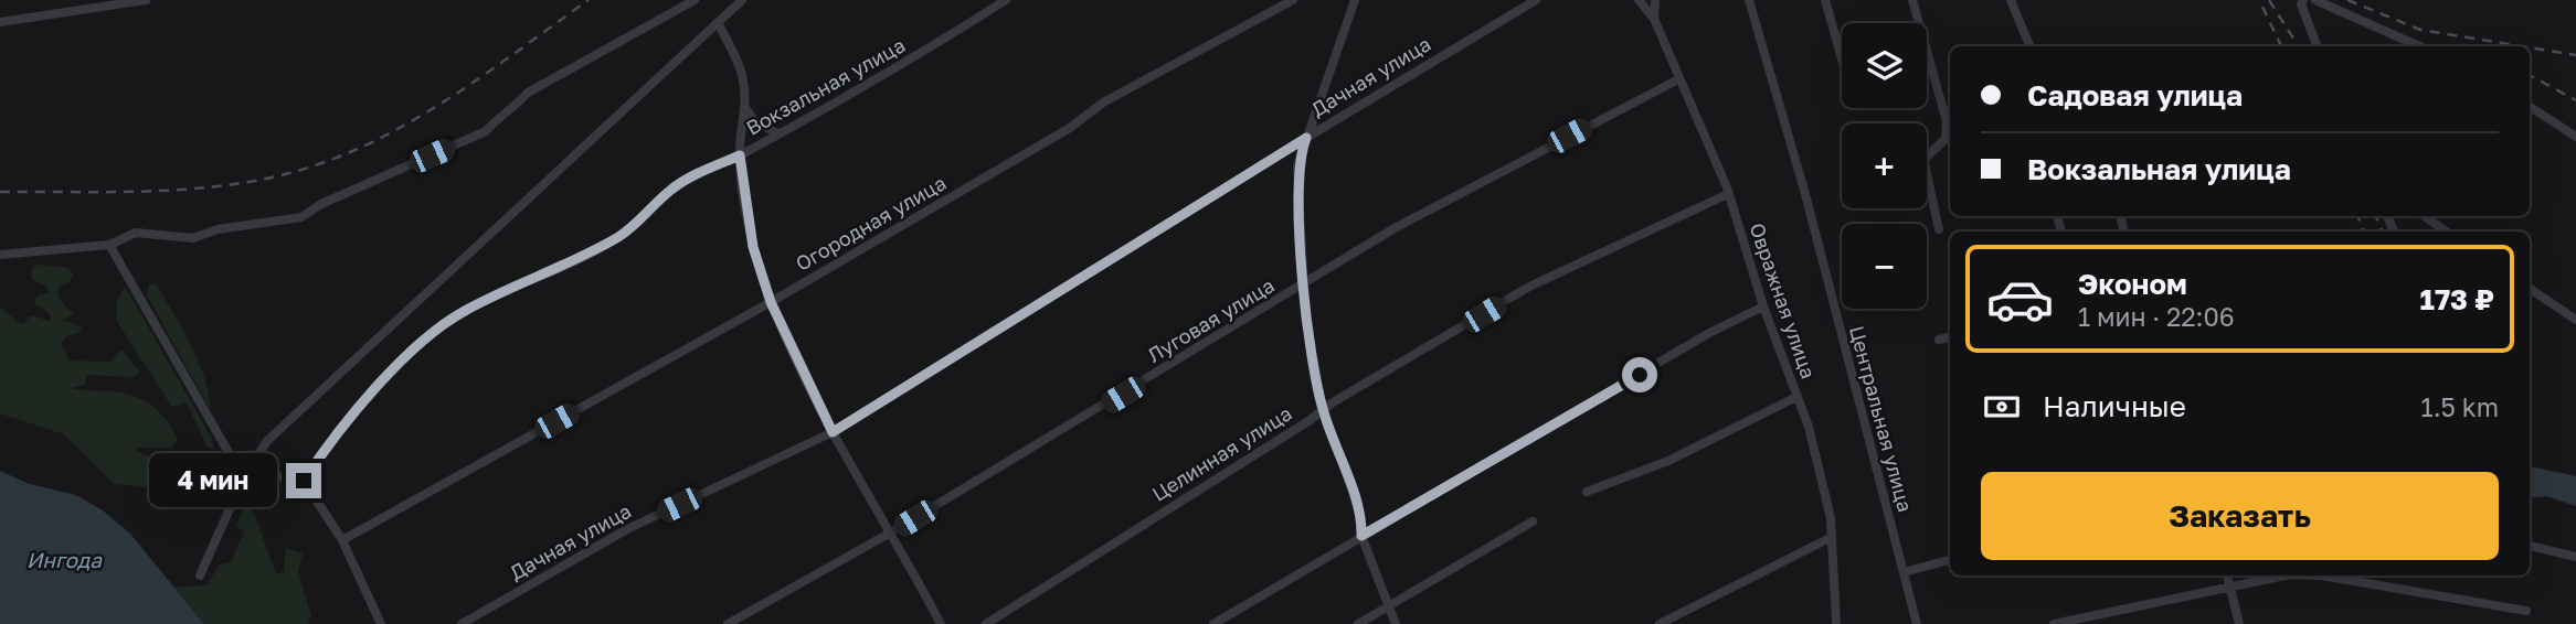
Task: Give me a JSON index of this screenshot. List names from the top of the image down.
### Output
{
  "streets": {
    "street": [
      "Дачная улица",
      "Вокзальная улица",
      "Огородная улица",
      "Овражная улица",
      "Луговая улица",
      "Центральная улица",
      "Целинная улица"
    ]
  },
  "crossings": [
    ["Овражная улица", "Луговая улица"],
    ["Овражная улица", "Целинная улица"]
  ],
  "water": ["Ингода"],
  "page": {
    "map_buttons": ["+", "−"],
    "banner": ["Садовая улица", "Вокзальная улица"],
    "list": [
      {
        "name": "Эконом",
        "note": "1 мин · 22:06",
        "value": "173 ₽"
      }
    ],
    "pay": ["Наличные", "1.5 km"],
    "bubble": "4 мин",
    "buttons": "Заказать"
  }
}
